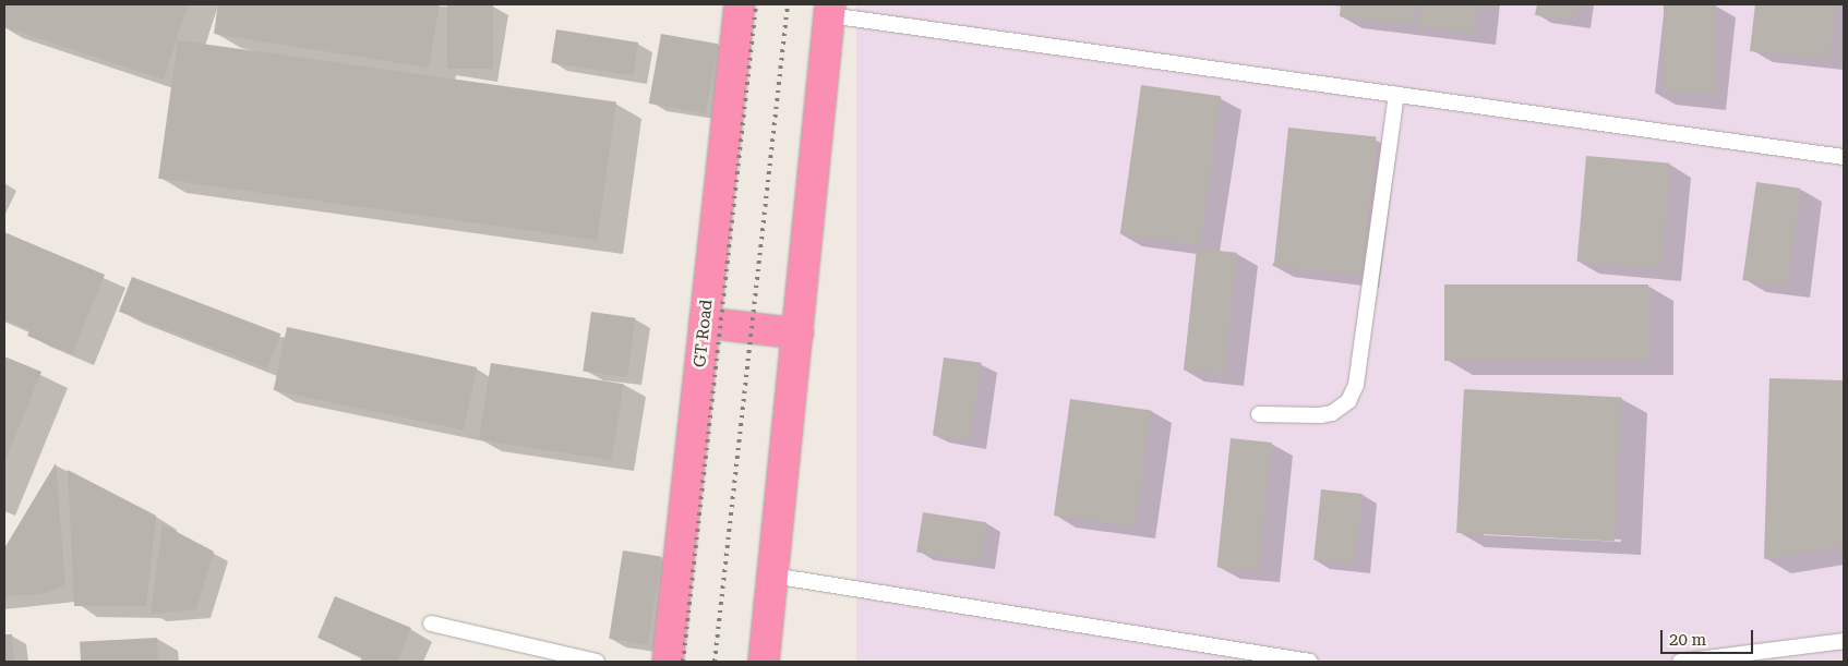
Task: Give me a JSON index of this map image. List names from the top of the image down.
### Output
{
  "streets": {
    "highway": ["GT Road"]
  },
  "scale_bar": "20 m"
}
